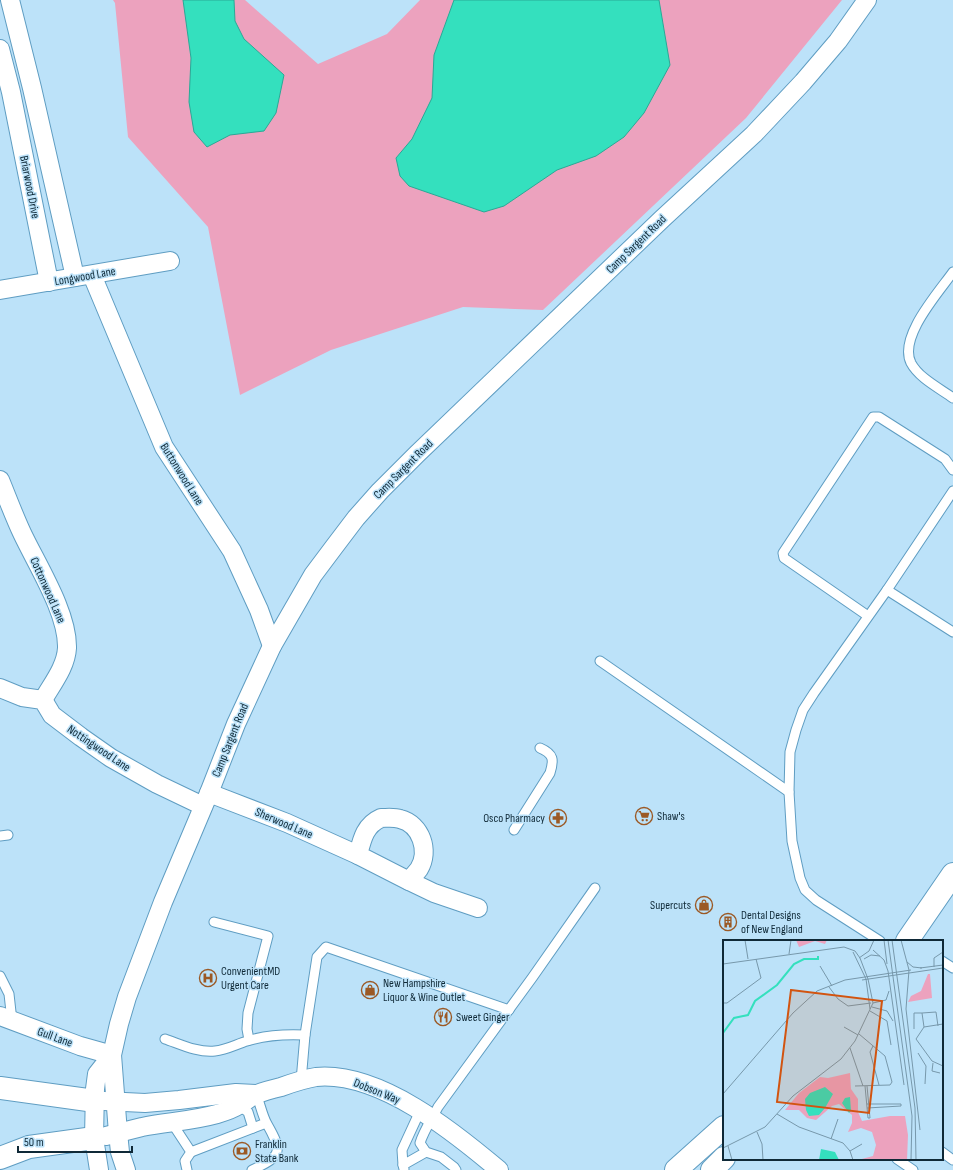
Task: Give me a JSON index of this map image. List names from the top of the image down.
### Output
{
  "streets": {
    "street": [
      "Briarwood Drive",
      "Camp Sargent Road",
      "Longwood Lane",
      "Buttonwood Lane",
      "Cottonwood Lane",
      "Nottingwood Lane",
      "Sherwood Lane",
      "Gull Lane",
      "Dobson Way"
    ]
  },
  "crossings": [
    ["Briarwood Drive", "Longwood Lane"],
    ["Briarwood Drive", "Buttonwood Lane"],
    ["Camp Sargent Road", "Buttonwood Lane"],
    ["Camp Sargent Road", "Nottingwood Lane"],
    ["Camp Sargent Road", "Sherwood Lane"],
    ["Camp Sargent Road", "Gull Lane"],
    ["Camp Sargent Road", "Dobson Way"],
    ["Longwood Lane", "Buttonwood Lane"],
    ["Cottonwood Lane", "Nottingwood Lane"],
    ["Nottingwood Lane", "Sherwood Lane"]
  ],
  "places": {
    "supermarket": ["Shaw's"],
    "pharmacy": ["Osco Pharmacy"],
    "shop": ["Supercuts", "New Hampshire Liquor & Wine Outlet"],
    "building": ["Dental Designs of New England"],
    "hospital": ["ConvenientMD Urgent Care"],
    "restaurant": ["Sweet Ginger"],
    "bank": ["Franklin State Bank"]
  },
  "scale_bar": "50 m"
}
